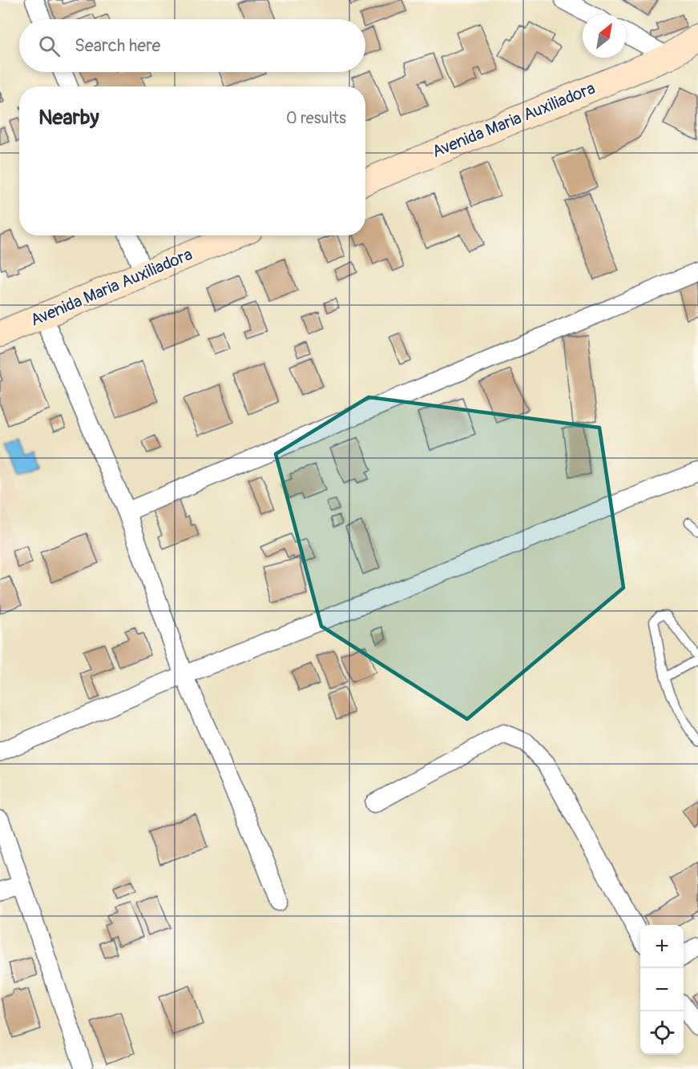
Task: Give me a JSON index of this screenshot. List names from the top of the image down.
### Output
{
  "streets": {
    "main road": ["Avenida Maria Auxiliadora"]
  },
  "north": "top right",
  "page": {
    "search": "Search here",
    "heading": ["Nearby", "0 results"],
    "map_buttons": ["+", "−"]
  }
}
